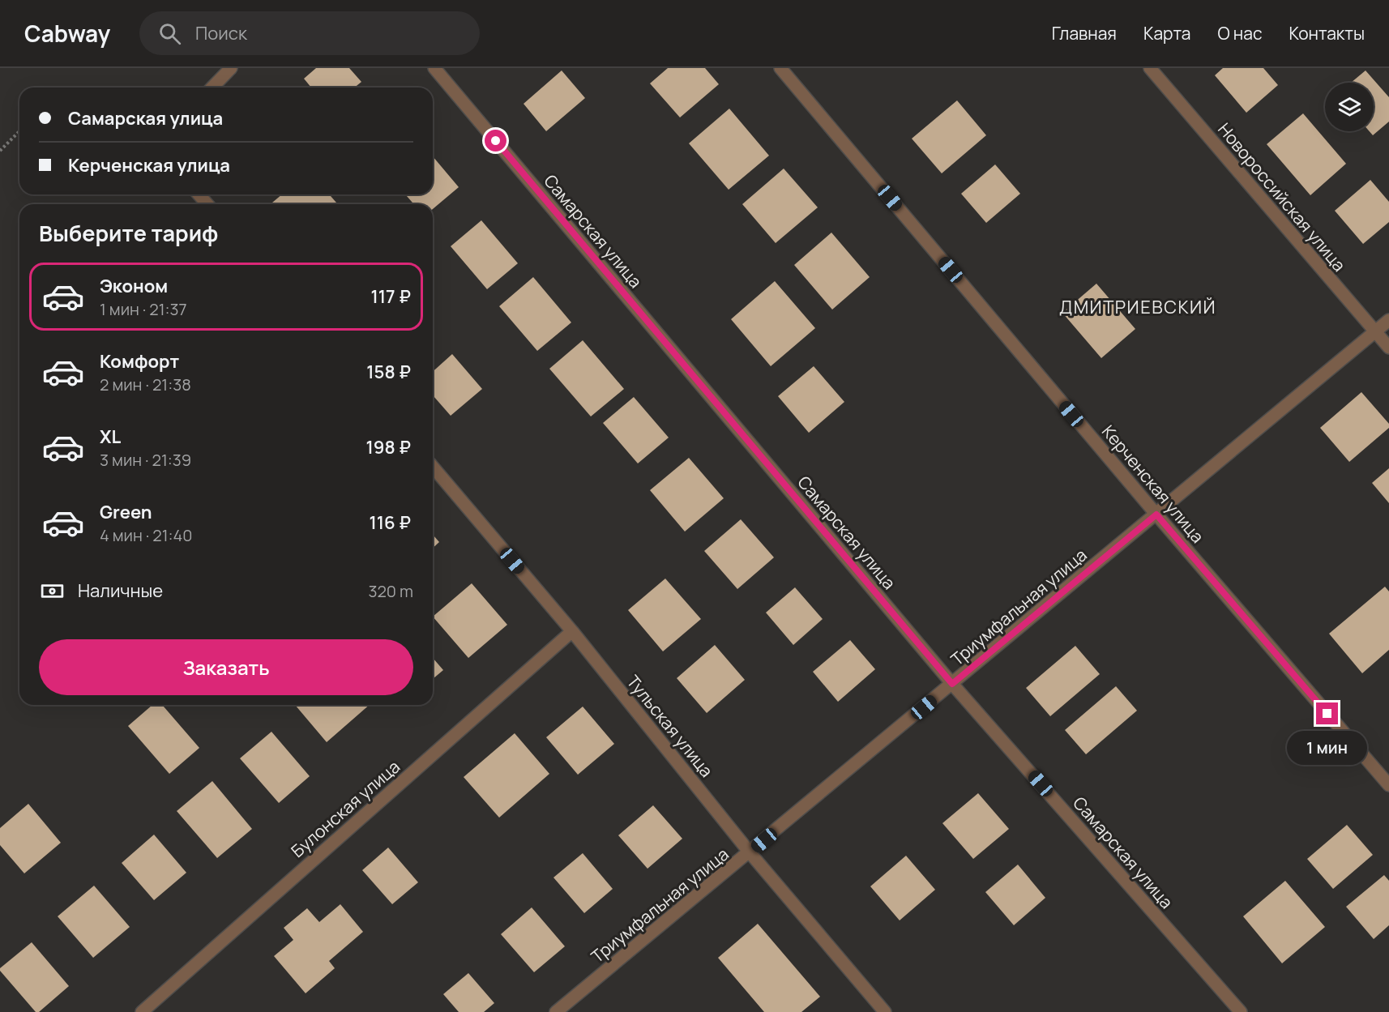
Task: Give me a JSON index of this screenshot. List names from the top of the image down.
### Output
{
  "streets": {
    "street": [
      "Новороссийская улица",
      "Самарская улица",
      "Керченская улица",
      "Триумфальная улица",
      "Тульская улица",
      "Булонская улица"
    ]
  },
  "crossings": [
    ["Новороссийская улица", "Триумфальная улица"],
    ["Самарская улица", "Триумфальная улица"],
    ["Керченская улица", "Триумфальная улица"],
    ["Триумфальная улица", "Тульская улица"],
    ["Тульская улица", "Булонская улица"]
  ],
  "districts": ["ДМИТРИЕВСКИЙ"],
  "page": {
    "header": "Cabway",
    "search": "Поиск",
    "nav": [
      "Главная",
      "Карта",
      "О нас",
      "Контакты"
    ],
    "banner": ["Самарская улица", "Керченская улица"],
    "heading": "Выберите тариф",
    "list": [
      {
        "name": "Эконом",
        "note": "1 мин · 21:37",
        "value": "117 ₽"
      },
      {
        "name": "Комфорт",
        "note": "2 мин · 21:38",
        "value": "158 ₽"
      },
      {
        "name": "XL",
        "note": "3 мин · 21:39",
        "value": "198 ₽"
      },
      {
        "name": "Green",
        "note": "4 мин · 21:40",
        "value": "116 ₽"
      }
    ],
    "pay": ["Наличные", "320 m"],
    "buttons": "Заказать",
    "bubble": "1 мин"
  }
}
